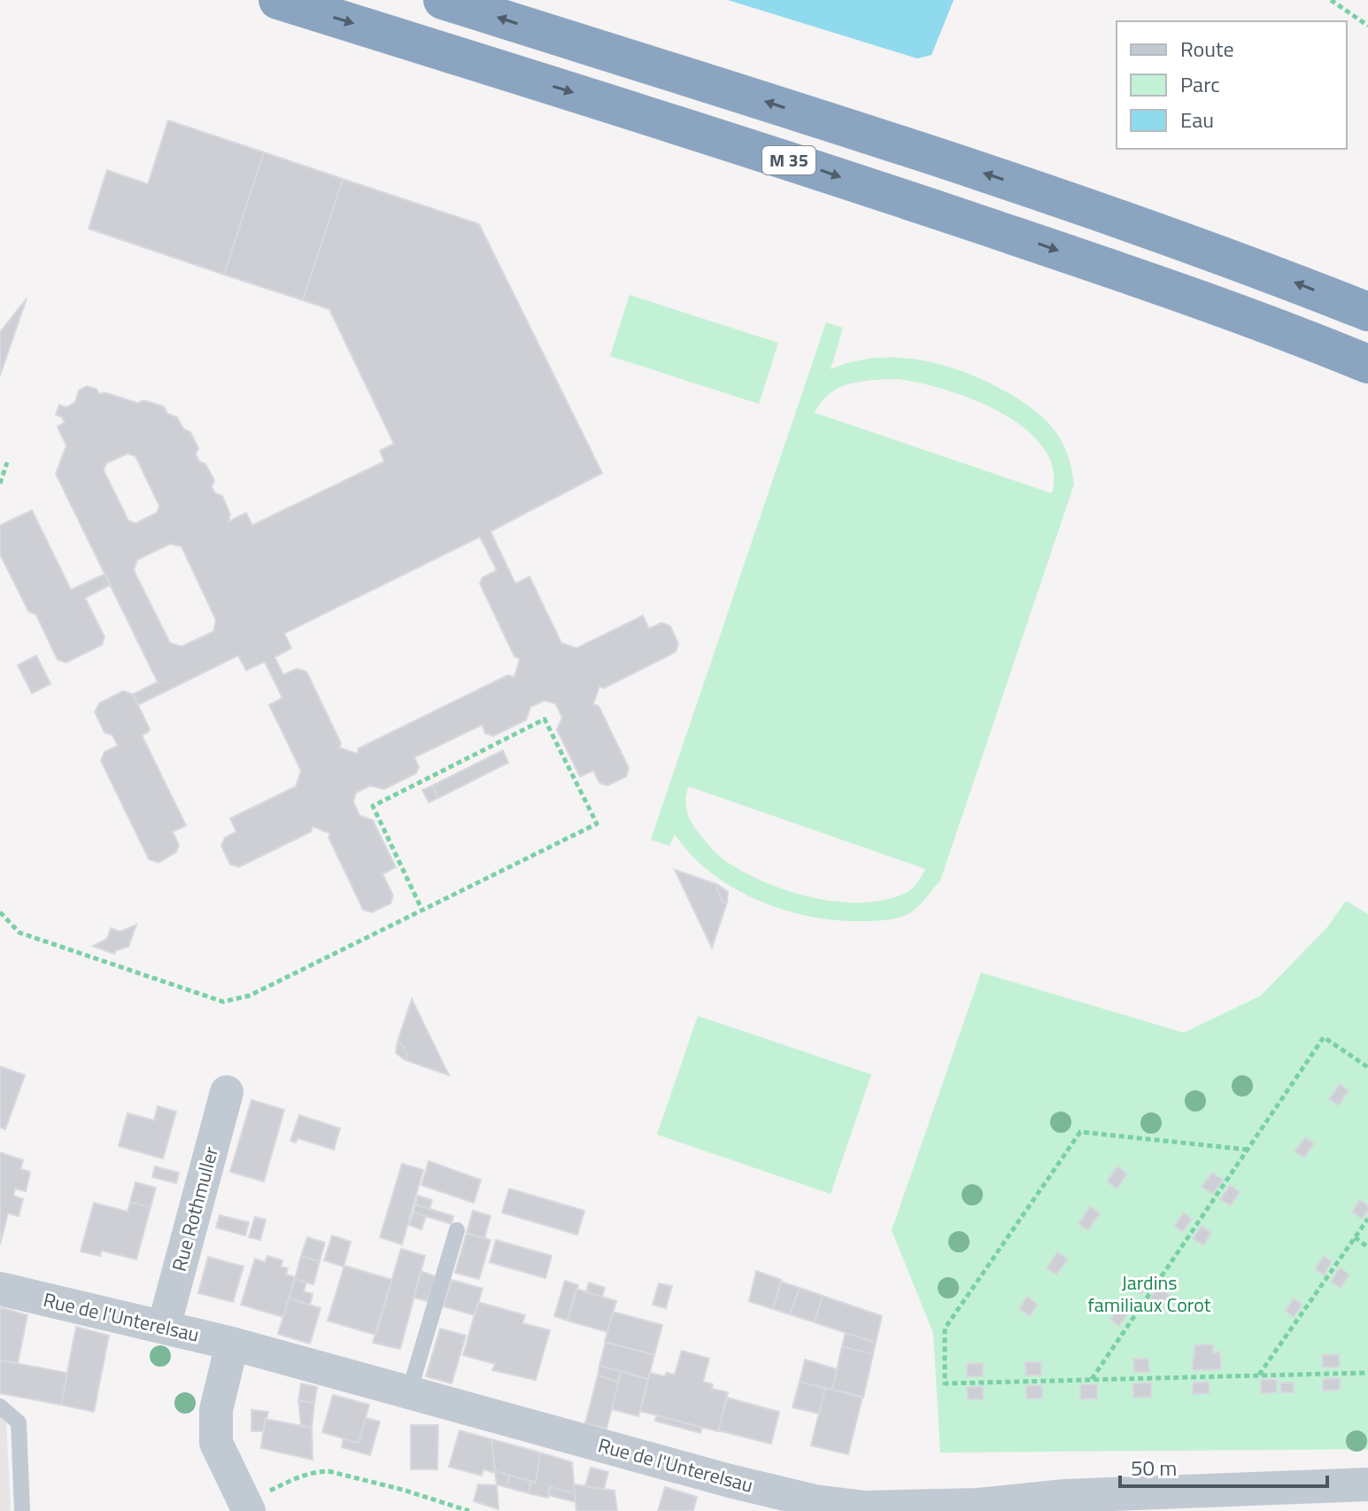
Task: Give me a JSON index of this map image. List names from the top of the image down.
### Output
{
  "streets": {
    "highway": ["M 35"],
    "street": ["Rue Rothmuller", "Rue de l'Unterelsau"]
  },
  "crossings": [
    ["Rue Rothmuller", "Rue de l'Unterelsau"]
  ],
  "parks": ["Jardins familiaux Corot"],
  "legend": ["Route", "Parc", "Eau"],
  "scale_bar": "50 m"
}
